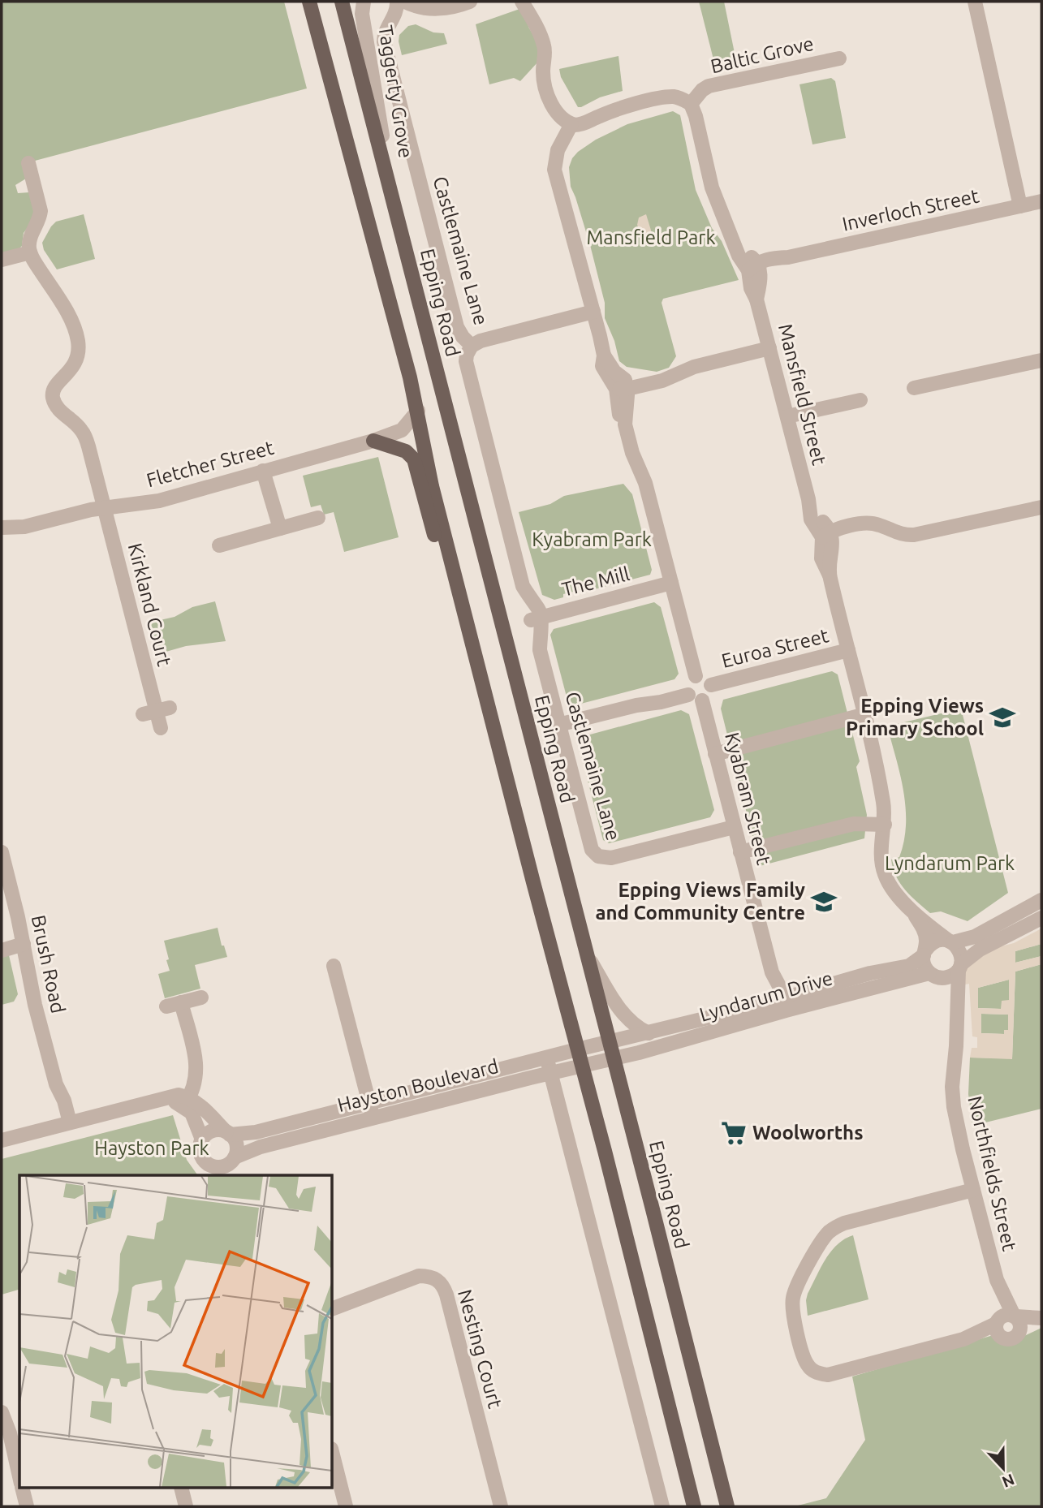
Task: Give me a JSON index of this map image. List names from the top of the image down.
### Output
{
  "streets": {
    "main road": ["Epping Road"],
    "street": [
      "Baltic Grove",
      "Taggerty Grove",
      "Inverloch Street",
      "Castlemaine Lane",
      "Mansfield Street",
      "Fletcher Street",
      "The Mill",
      "Kirkland Court",
      "Euroa Street",
      "Kyabram Street",
      "Brush Road",
      "Lyndarum Drive",
      "Hayston Boulevard",
      "Northfields Street",
      "Nesting Court"
    ]
  },
  "crossings": [
    ["Taggerty Grove", "Epping Road"],
    ["Inverloch Street", "Mansfield Street"],
    ["Castlemaine Lane", "The Mill"],
    ["Castlemaine Lane", "Kyabram Street"],
    ["Epping Road", "Lyndarum Drive"],
    ["Epping Road", "Hayston Boulevard"],
    ["Mansfield Street", "Euroa Street"],
    ["Mansfield Street", "Lyndarum Drive"],
    ["Mansfield Street", "Northfields Street"],
    ["Fletcher Street", "Kirkland Court"],
    ["The Mill", "Kyabram Street"],
    ["Euroa Street", "Kyabram Street"],
    ["Kyabram Street", "Lyndarum Drive"],
    ["Lyndarum Drive", "Hayston Boulevard"],
    ["Lyndarum Drive", "Northfields Street"]
  ],
  "parks": [
    "Mansfield Park",
    "Kyabram Park",
    "Lyndarum Park",
    "Hayston Park"
  ],
  "places": {
    "school or university": ["Epping Views Primary School", "Epping Views Family and Community Centre"],
    "supermarket": ["Woolworths"]
  },
  "north": "bottom"
}
